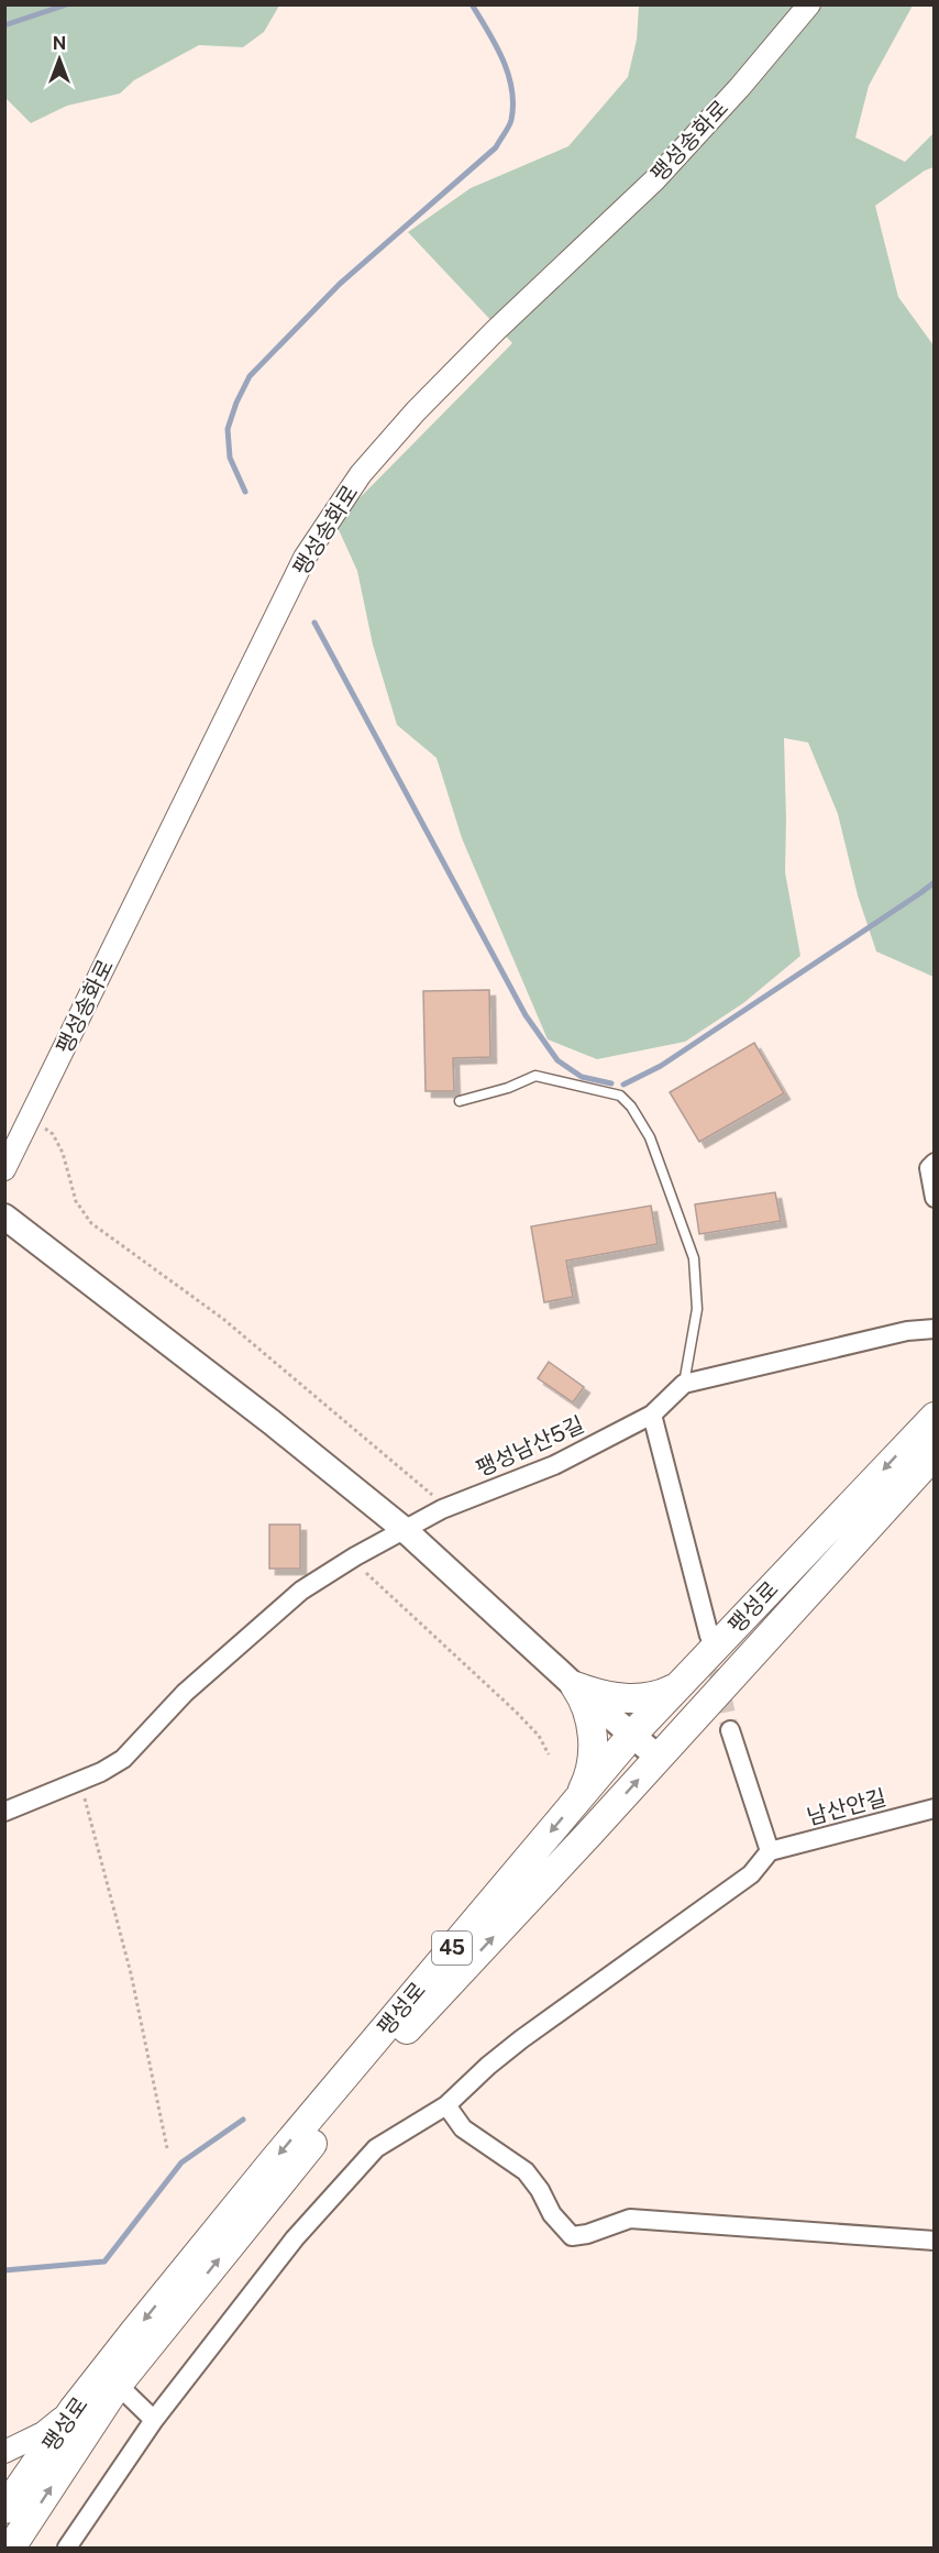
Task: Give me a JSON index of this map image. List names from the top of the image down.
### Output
{
  "streets": {
    "main road": ["팽성로", "45"],
    "street": ["팽성송화로", "팽성남산5길", "남산안길"]
  },
  "north": "top"
}
